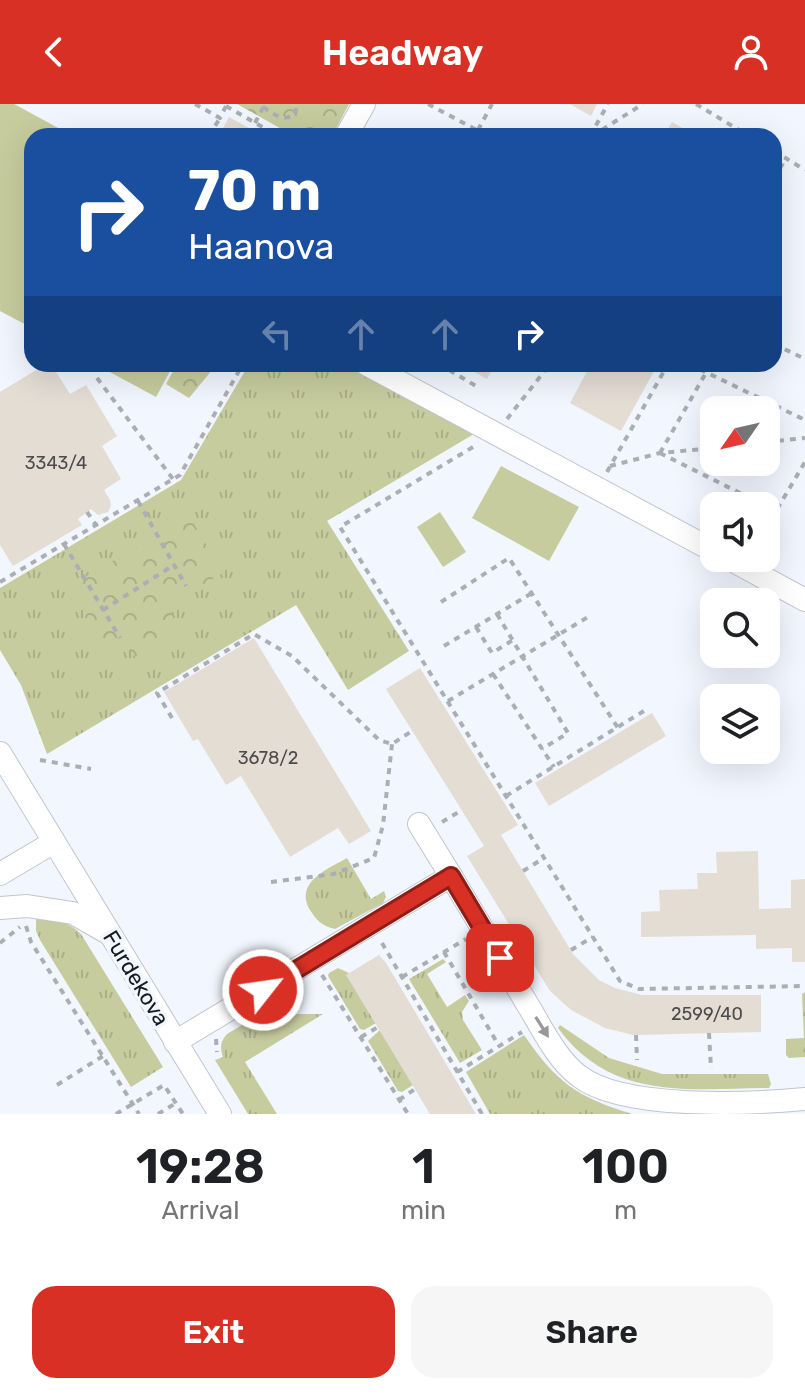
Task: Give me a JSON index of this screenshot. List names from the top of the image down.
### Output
{
  "streets": {
    "street": ["Furdekova"]
  },
  "house_numbers": ["3343/4", "3678/2", "2599/40"],
  "north": "bottom left",
  "page": {
    "header": "Headway",
    "turn": ["70 m", "Haanova"],
    "eta": [
      "19:28",
      "Arrival",
      "1",
      "min",
      "100",
      "m"
    ],
    "buttons": ["Exit", "Share"]
  }
}
